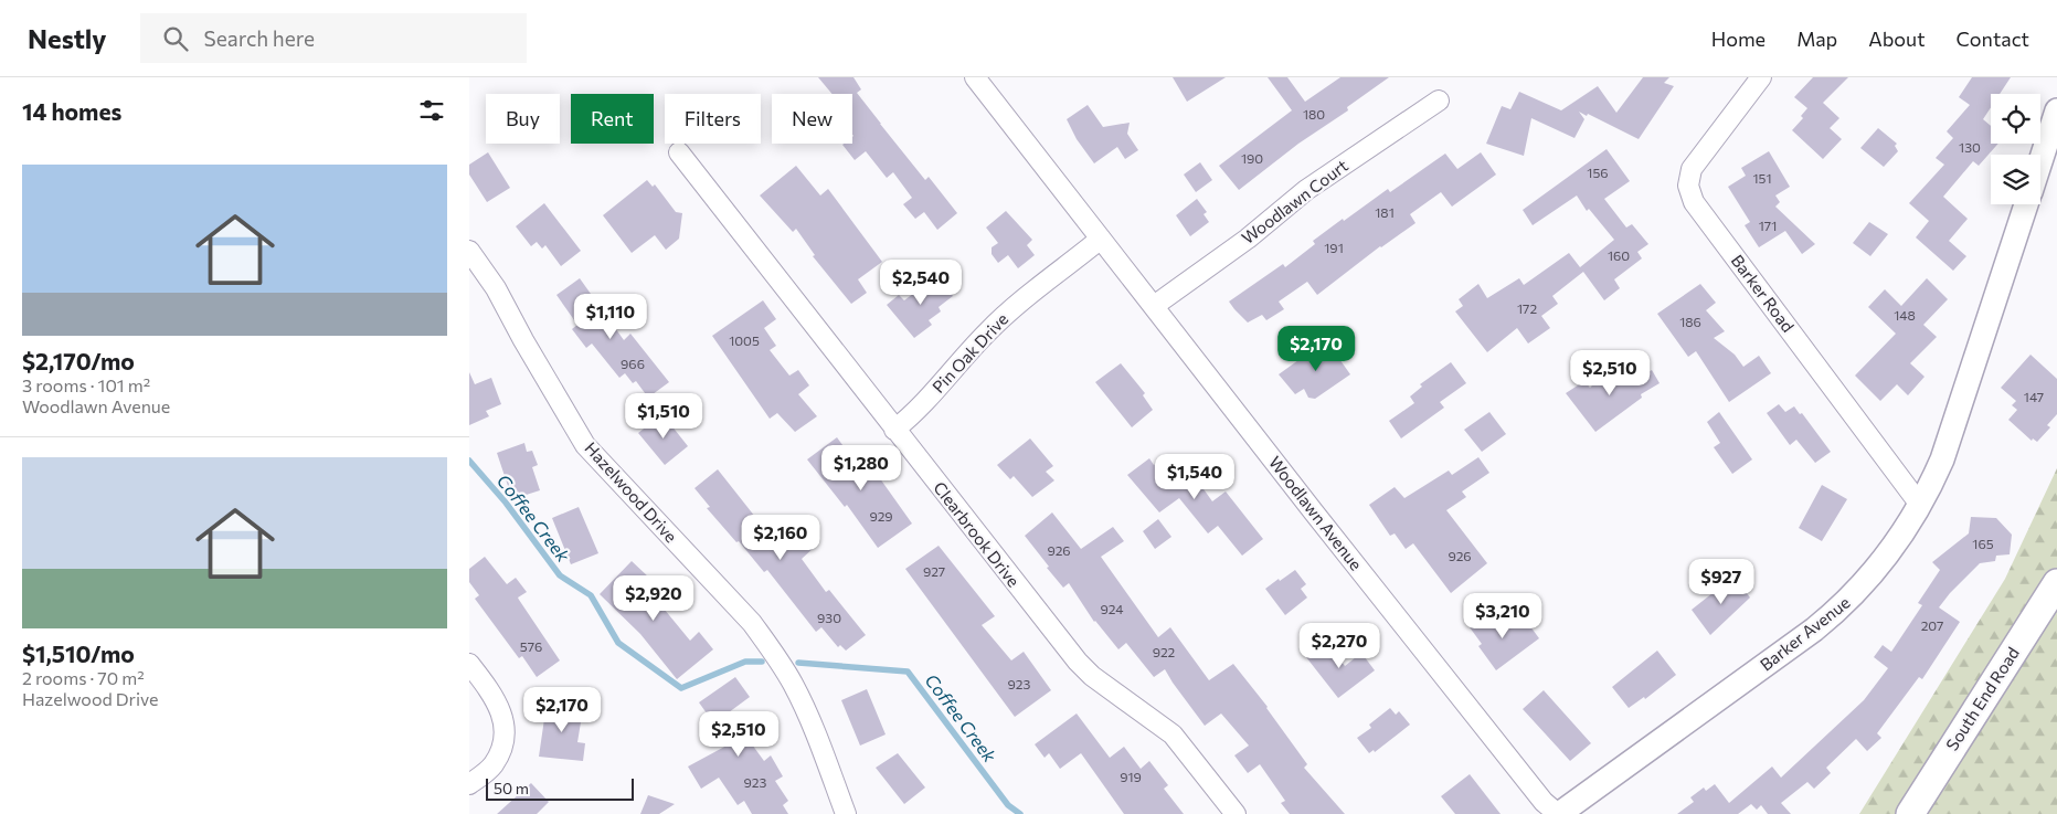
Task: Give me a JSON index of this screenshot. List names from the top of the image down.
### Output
{
  "streets": {
    "main road": ["South End Road"],
    "street": [
      "Woodlawn Court",
      "Barker Road",
      "Pin Oak Drive",
      "Hazelwood Drive",
      "Woodlawn Avenue",
      "Clearbrook Drive",
      "Barker Avenue"
    ]
  },
  "crossings": [
    ["Woodlawn Court", "Woodlawn Avenue"],
    ["Barker Road", "Barker Avenue"],
    ["Pin Oak Drive", "Woodlawn Avenue"],
    ["Pin Oak Drive", "Clearbrook Drive"],
    ["Woodlawn Avenue", "Barker Avenue"]
  ],
  "water": ["Coffee Creek"],
  "house_numbers": [
    "180",
    "130",
    "190",
    "156",
    "151",
    "181",
    "171",
    "191",
    "160",
    "172",
    "148",
    "186",
    "1005",
    "966",
    "147",
    "929",
    "165",
    "926",
    "926",
    "927",
    "924",
    "930",
    "207",
    "576",
    "922",
    "923",
    "919",
    "923"
  ],
  "scale_bar": "50 m",
  "page": {
    "header": "Nestly",
    "search": "Search here",
    "nav": [
      "Home",
      "Map",
      "About",
      "Contact"
    ],
    "heading": "14 homes",
    "chip": [
      "Buy",
      "Rent",
      "Filters",
      "New"
    ],
    "list": [
      {
        "name": "$2,170/mo",
        "note": "3 rooms · 101 m² · Woodlawn Avenue"
      },
      {
        "name": "$1,510/mo",
        "note": "2 rooms · 70 m² · Hazelwood Drive"
      }
    ],
    "price": [
      "$2,540",
      "$1,110",
      "$2,170",
      "$2,510",
      "$1,510",
      "$1,280",
      "$1,540",
      "$2,160",
      "$927",
      "$2,920",
      "$3,210",
      "$2,270",
      "$2,170",
      "$2,510"
    ],
    "scale": "50 m"
  }
}
